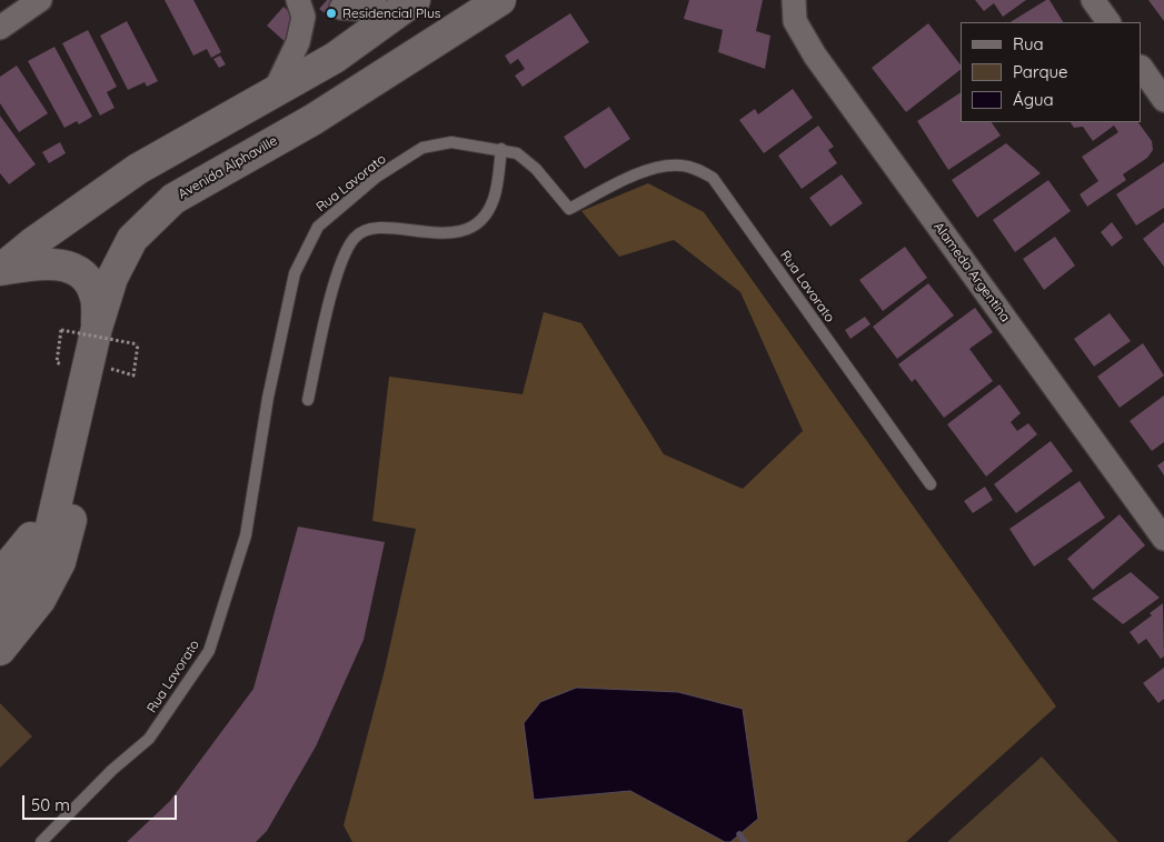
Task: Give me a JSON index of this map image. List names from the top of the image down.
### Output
{
  "streets": {
    "main road": ["Avenida Alphaville"],
    "street": ["Alameda Argentina"],
    "lane": ["Rua Lavorato"]
  },
  "places": ["Residencial Plus"],
  "legend": ["Rua", "Parque", "Água"],
  "scale_bar": "50 m"
}
